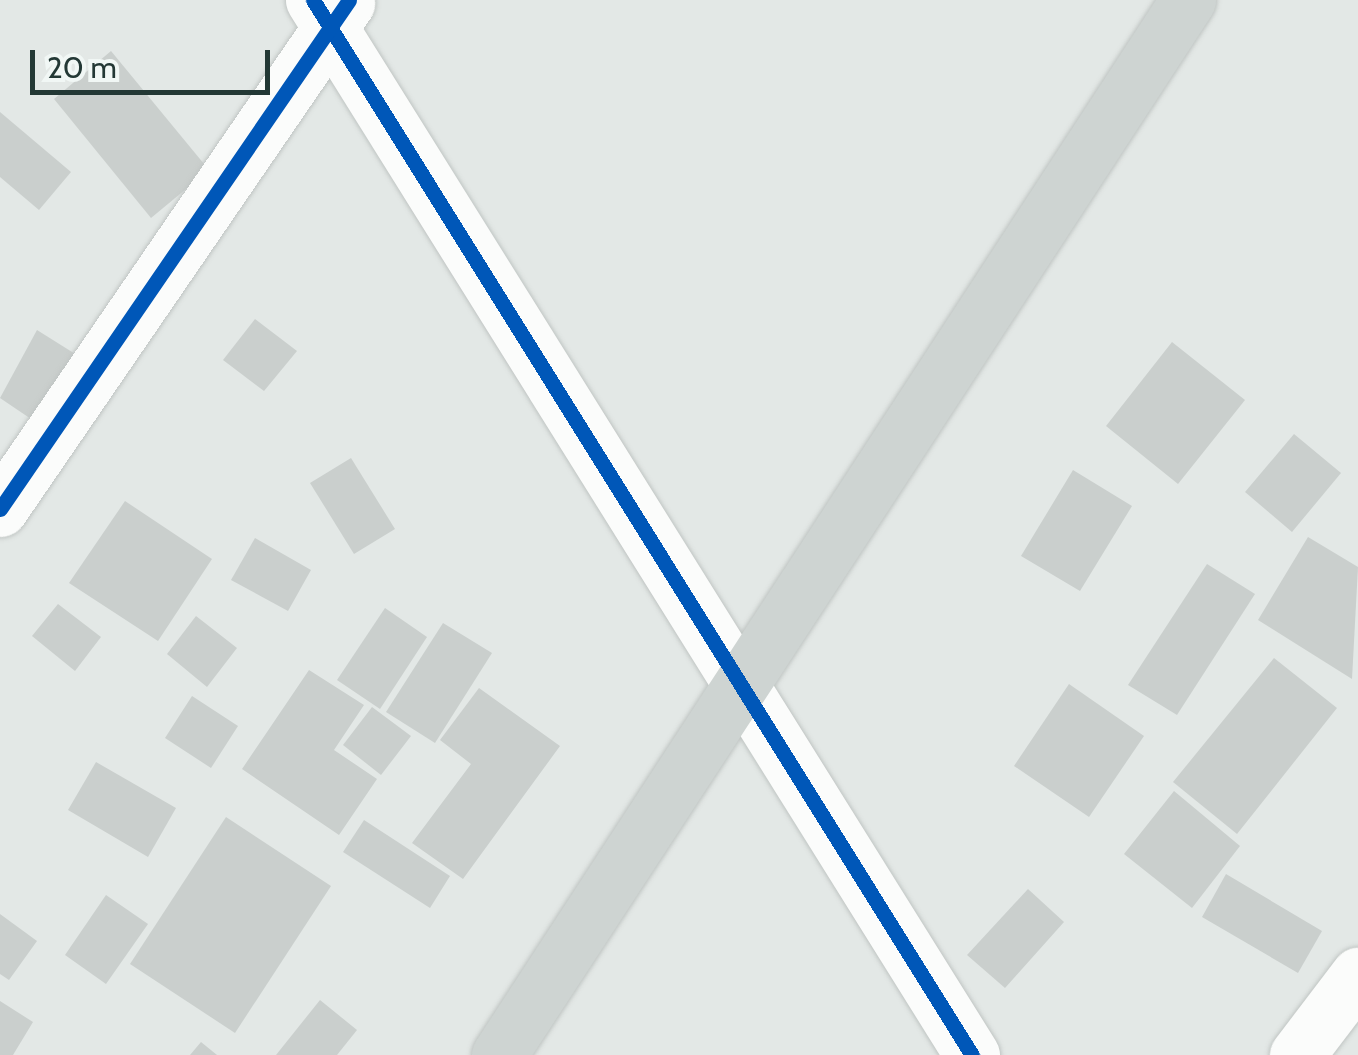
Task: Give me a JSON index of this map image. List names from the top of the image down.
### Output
{
  "scale_bar": "20 m"
}
